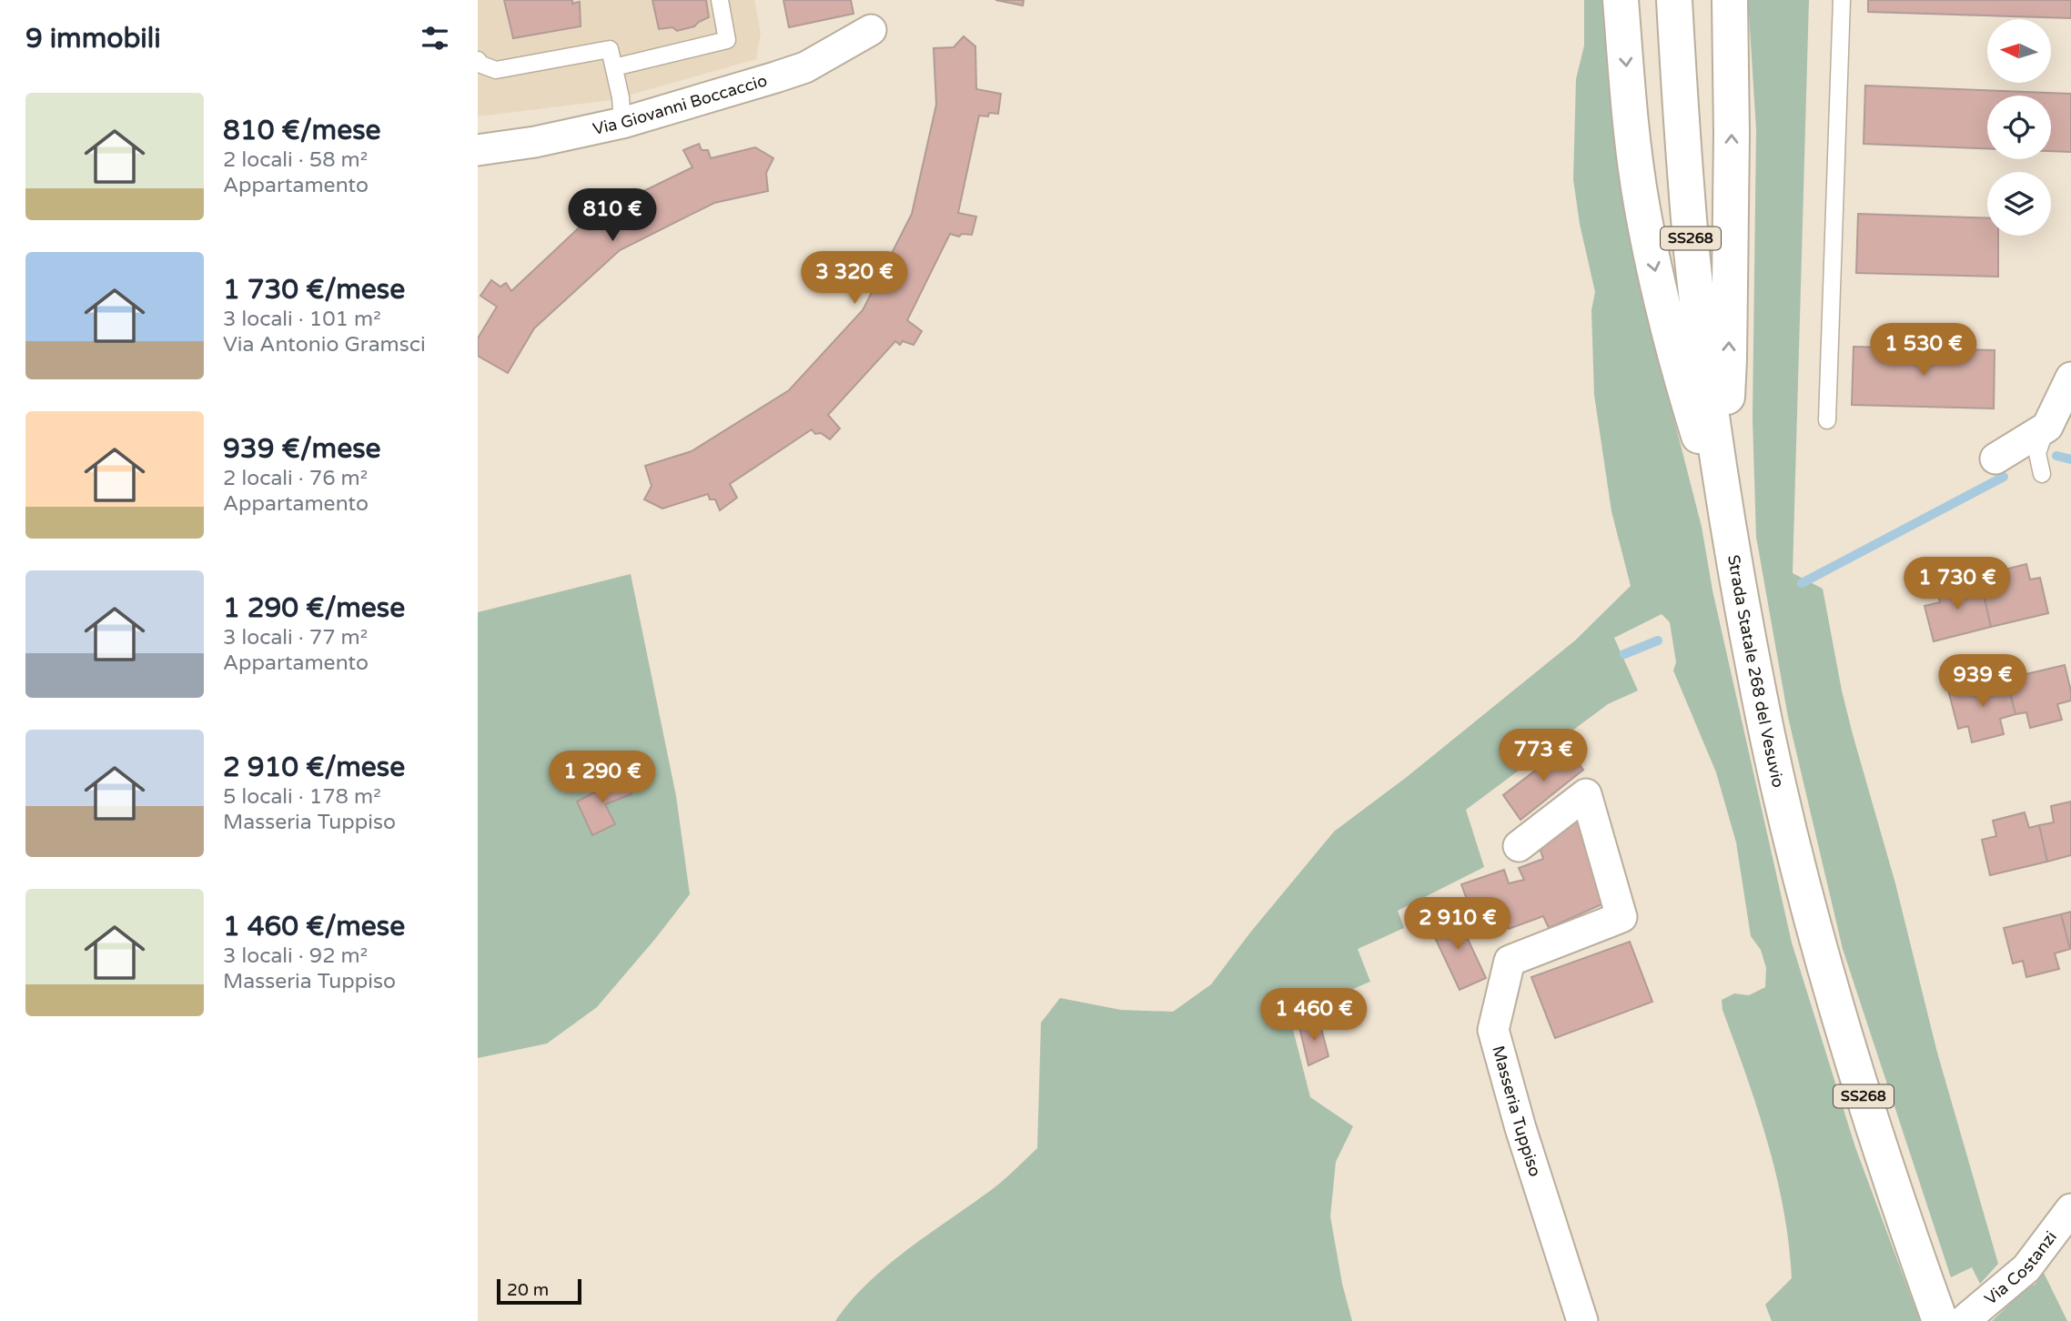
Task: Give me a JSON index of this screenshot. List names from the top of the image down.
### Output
{
  "streets": {
    "highway": ["SS268", "Strada Statale 268 del Vesuvio"],
    "street": ["Via Giovanni Boccaccio", "Masseria Tuppiso", "Via Costanzi"]
  },
  "crossings": [
    ["Strada Statale 268 del Vesuvio", "Via Costanzi"]
  ],
  "scale_bar": "20 m",
  "north": "left",
  "page": {
    "heading": "9 immobili",
    "list": [
      {
        "name": "810 €/mese",
        "note": "2 locali · 58 m² · Appartamento"
      },
      {
        "name": "1 730 €/mese",
        "note": "3 locali · 101 m² · Via Antonio Gramsci"
      },
      {
        "name": "939 €/mese",
        "note": "2 locali · 76 m² · Appartamento"
      },
      {
        "name": "1 290 €/mese",
        "note": "3 locali · 77 m² · Appartamento"
      },
      {
        "name": "2 910 €/mese",
        "note": "5 locali · 178 m² · Masseria Tuppiso"
      },
      {
        "name": "1 460 €/mese",
        "note": "3 locali · 92 m² · Masseria Tuppiso"
      }
    ],
    "price": [
      "810 €",
      "3 320 €",
      "1 530 €",
      "1 730 €",
      "939 €",
      "773 €",
      "1 290 €",
      "2 910 €",
      "1 460 €"
    ],
    "scale": "20 m"
  }
}
